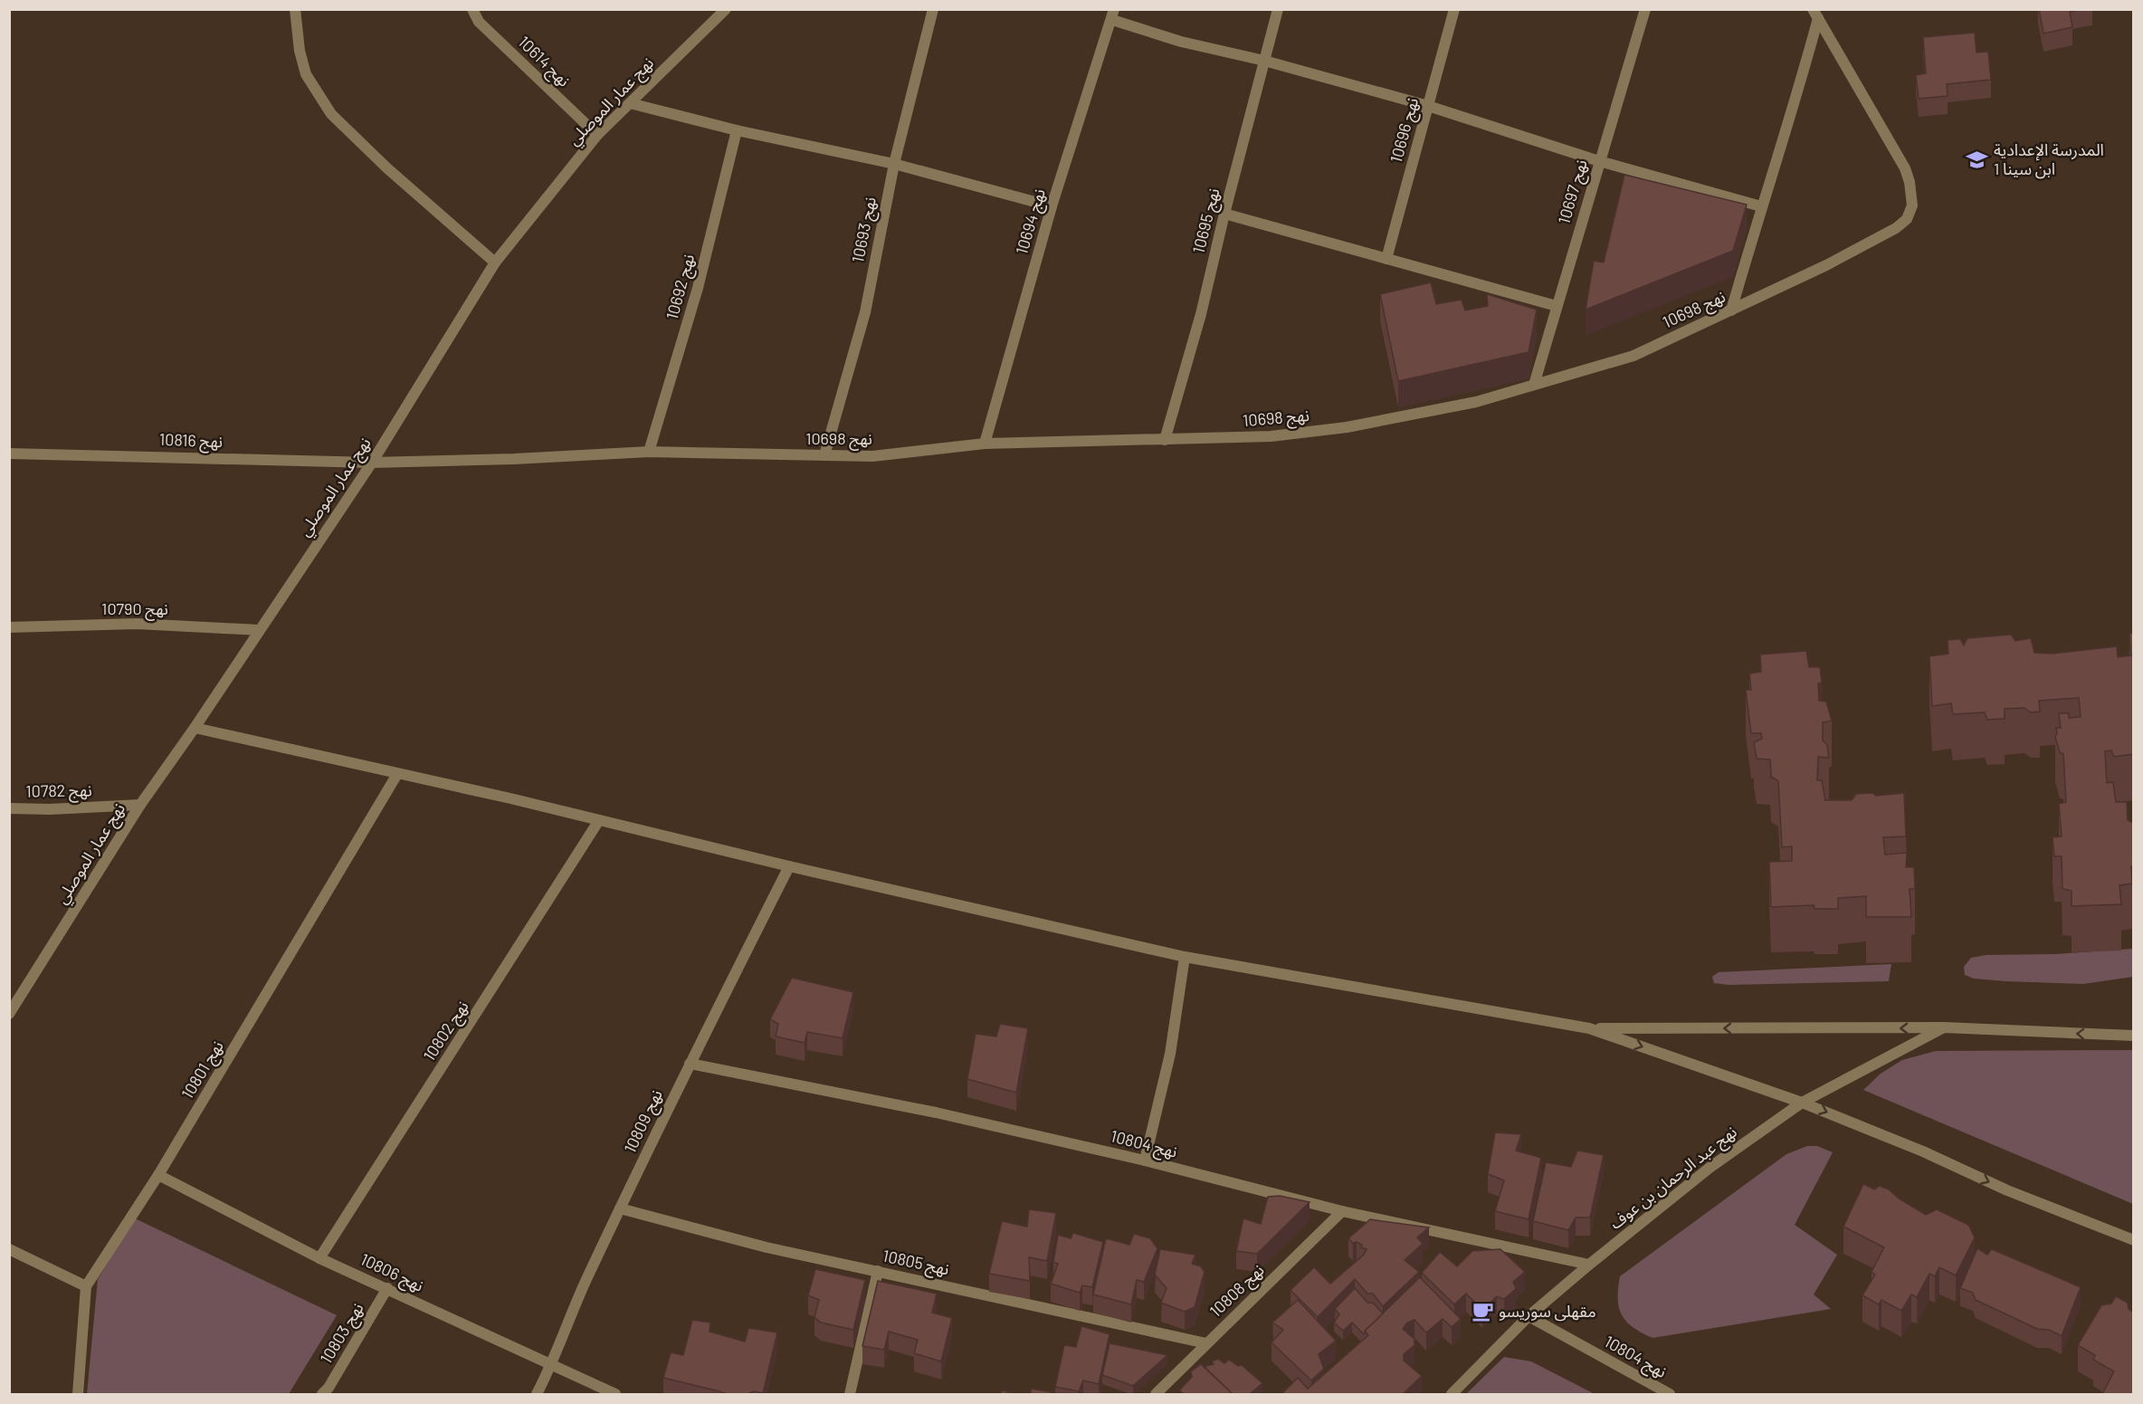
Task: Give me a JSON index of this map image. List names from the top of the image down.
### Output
{
  "streets": {
    "street": [
      "نهج 10614",
      "نهج عمار الموصلي",
      "نهج 10696",
      "نهج 10697",
      "نهج 10695",
      "نهج 10694",
      "نهج 10693",
      "نهج 10692",
      "نهج 10698",
      "نهج 10816",
      "نهج 10790",
      "نهج 10782",
      "نهج 10802",
      "نهج 10801",
      "نهج 10809",
      "نهج 10804",
      "نهج عبد الرحمان بن عوف",
      "نهج 10805",
      "نهج 10806",
      "نهج 10808",
      "نهج 10803"
    ]
  },
  "crossings": [
    ["نهج 10614", "نهج عمار الموصلي"],
    ["نهج عمار الموصلي", "نهج 10698"],
    ["نهج عمار الموصلي", "نهج 10816"],
    ["نهج عمار الموصلي", "نهج 10790"],
    ["نهج عمار الموصلي", "نهج 10782"],
    ["نهج 10697", "نهج 10698"],
    ["نهج 10695", "نهج 10698"],
    ["نهج 10694", "نهج 10698"],
    ["نهج 10693", "نهج 10698"],
    ["نهج 10692", "نهج 10698"],
    ["نهج 10698", "نهج 10816"],
    ["نهج 10802", "نهج 10806"],
    ["نهج 10801", "نهج 10806"],
    ["نهج 10809", "نهج 10804"],
    ["نهج 10809", "نهج 10805"],
    ["نهج 10809", "نهج 10806"],
    ["نهج 10804", "نهج عبد الرحمان بن عوف"],
    ["نهج 10804", "نهج 10808"],
    ["نهج 10805", "نهج 10808"],
    ["نهج 10806", "نهج 10803"]
  ],
  "places": {
    "school or university": ["المدرسة الإعدادية ابن سينا 1"],
    "cafe": ["مقهلى سوريسو"]
  }
}
